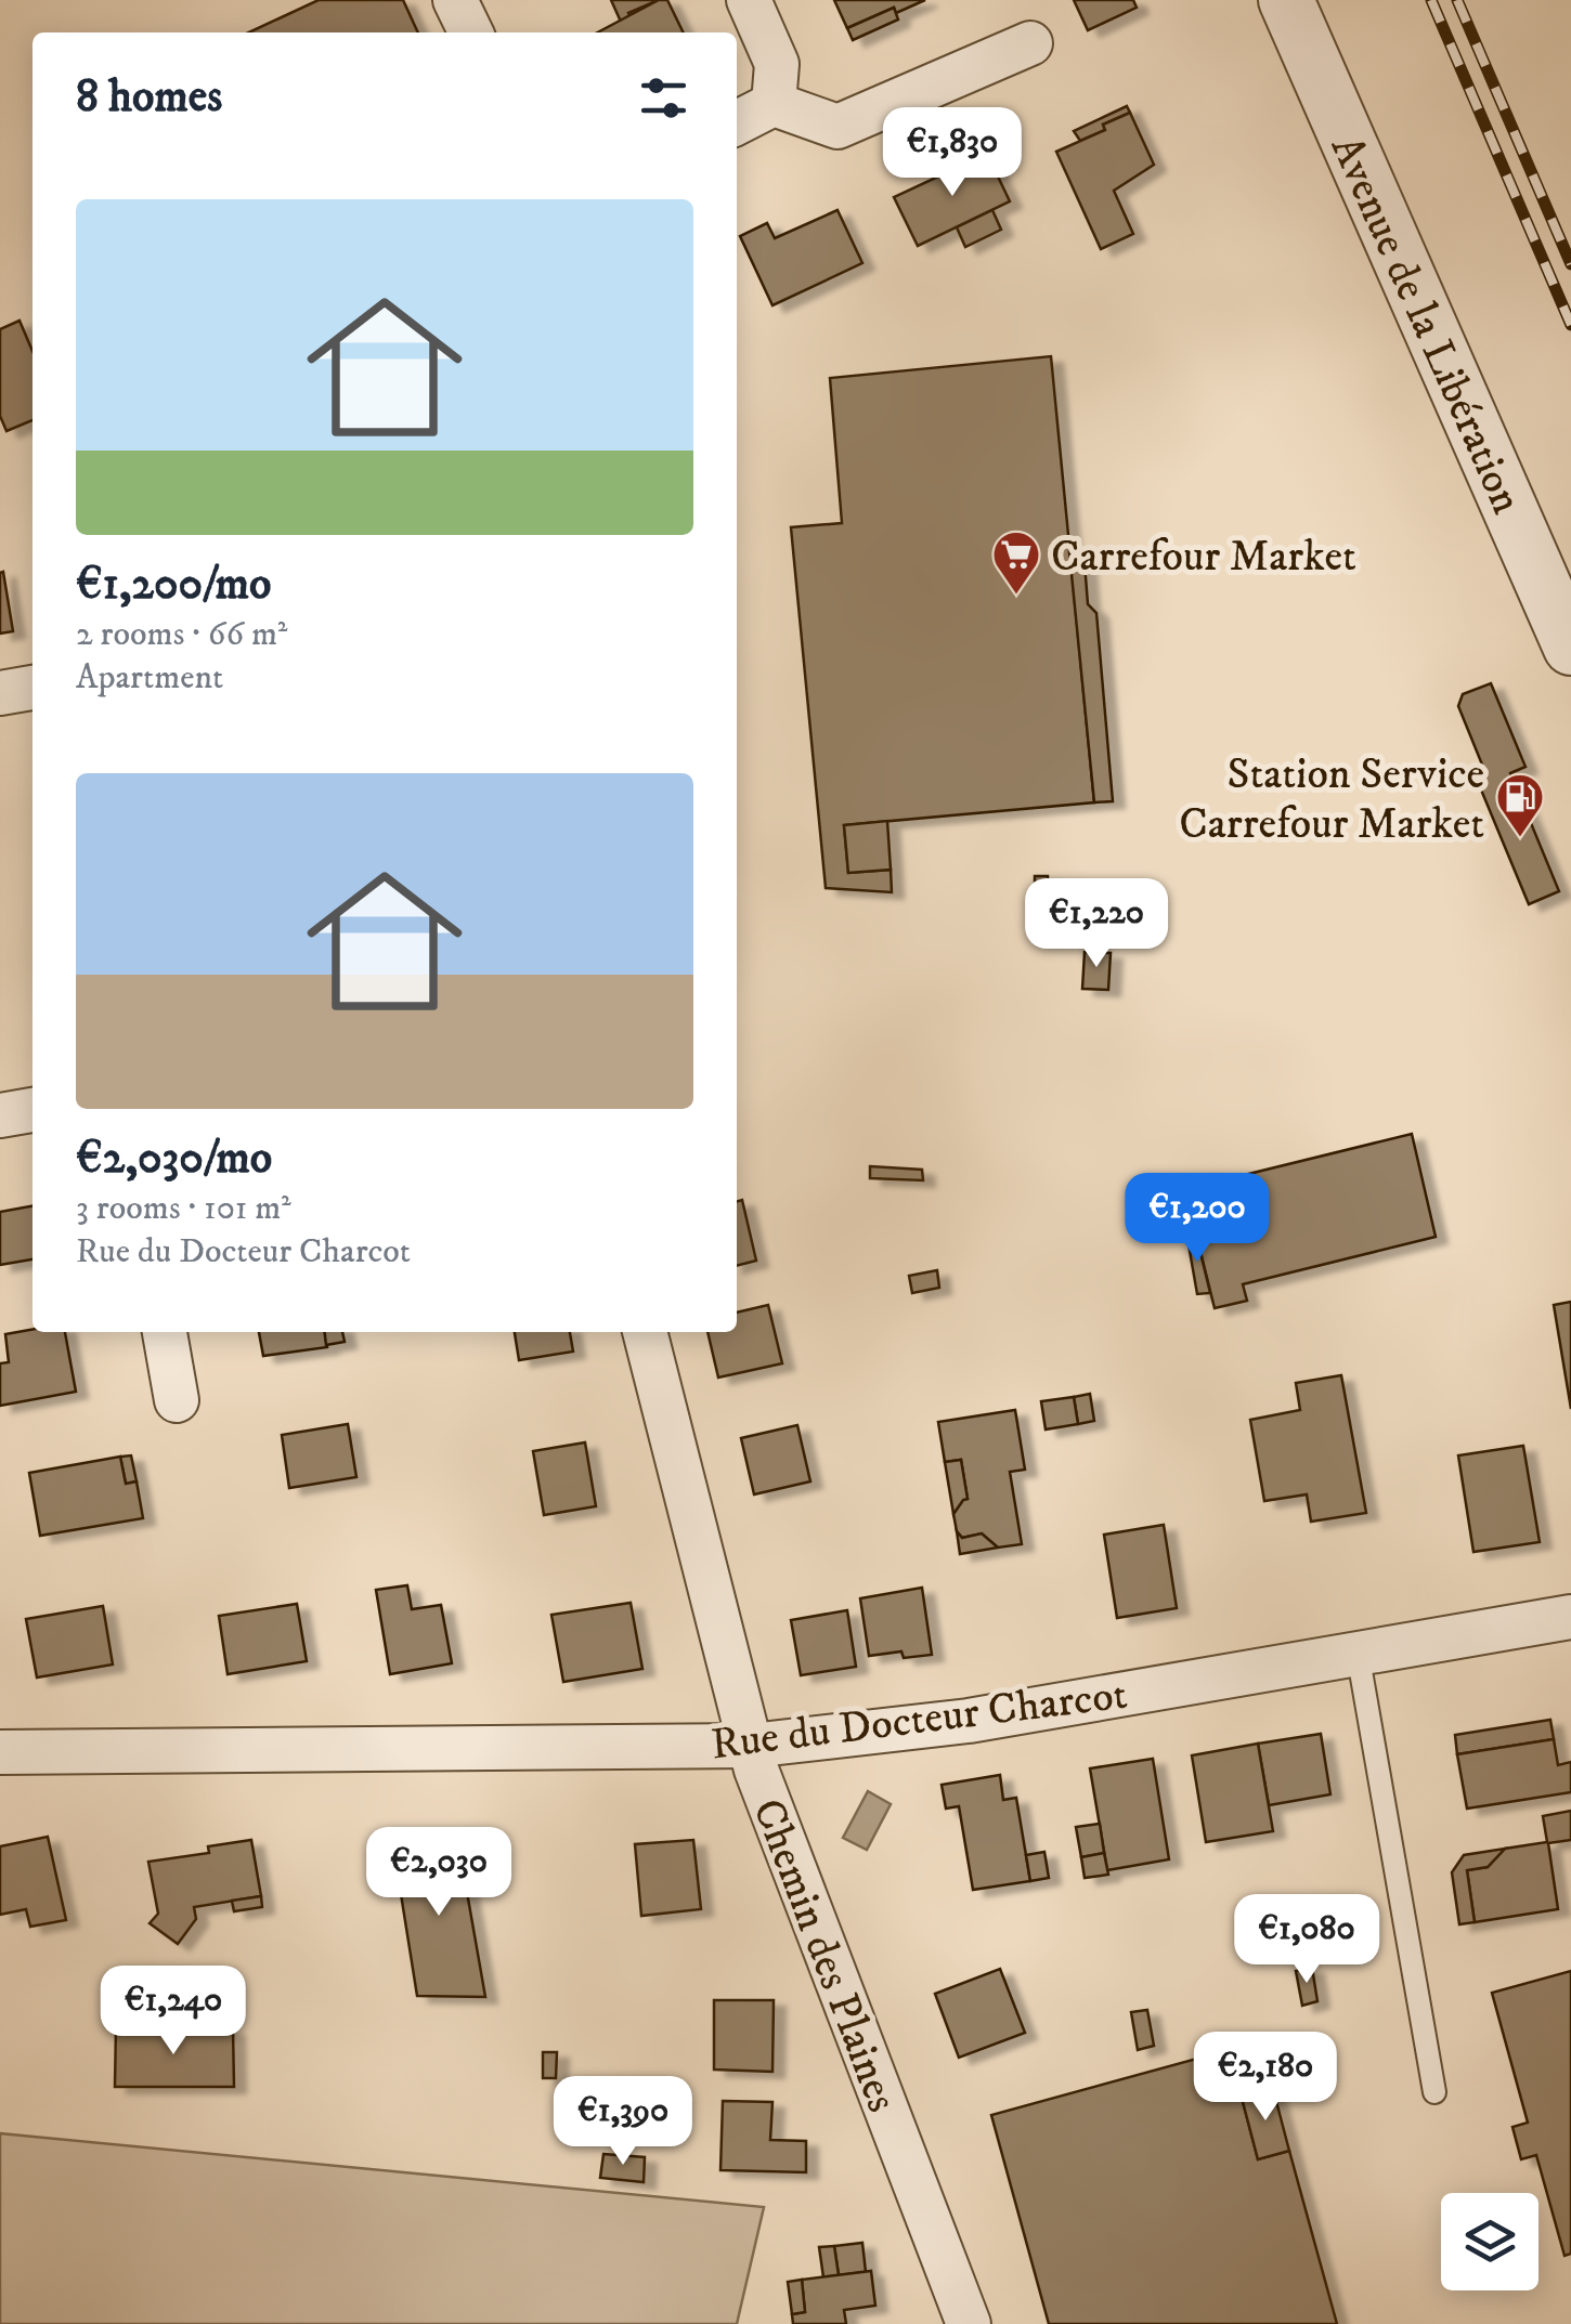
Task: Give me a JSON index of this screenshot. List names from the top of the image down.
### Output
{
  "streets": {
    "street": ["Avenue de la Libération", "Rue du Docteur Charcot", "Chemin des Plaines"]
  },
  "crossings": [
    ["Rue du Docteur Charcot", "Chemin des Plaines"]
  ],
  "places": {
    "supermarket": ["Carrefour Market"],
    "fuel station": ["Station Service Carrefour Market"]
  },
  "page": {
    "heading": "8 homes",
    "price": [
      "€1,830",
      "€1,220",
      "€1,200",
      "€2,030",
      "€1,080",
      "€1,240",
      "€2,180",
      "€1,390"
    ],
    "list": [
      {
        "name": "€1,200/mo",
        "note": "2 rooms · 66 m² · Apartment"
      },
      {
        "name": "€2,030/mo",
        "note": "3 rooms · 101 m² · Rue du Docteur Charcot"
      }
    ]
  }
}
